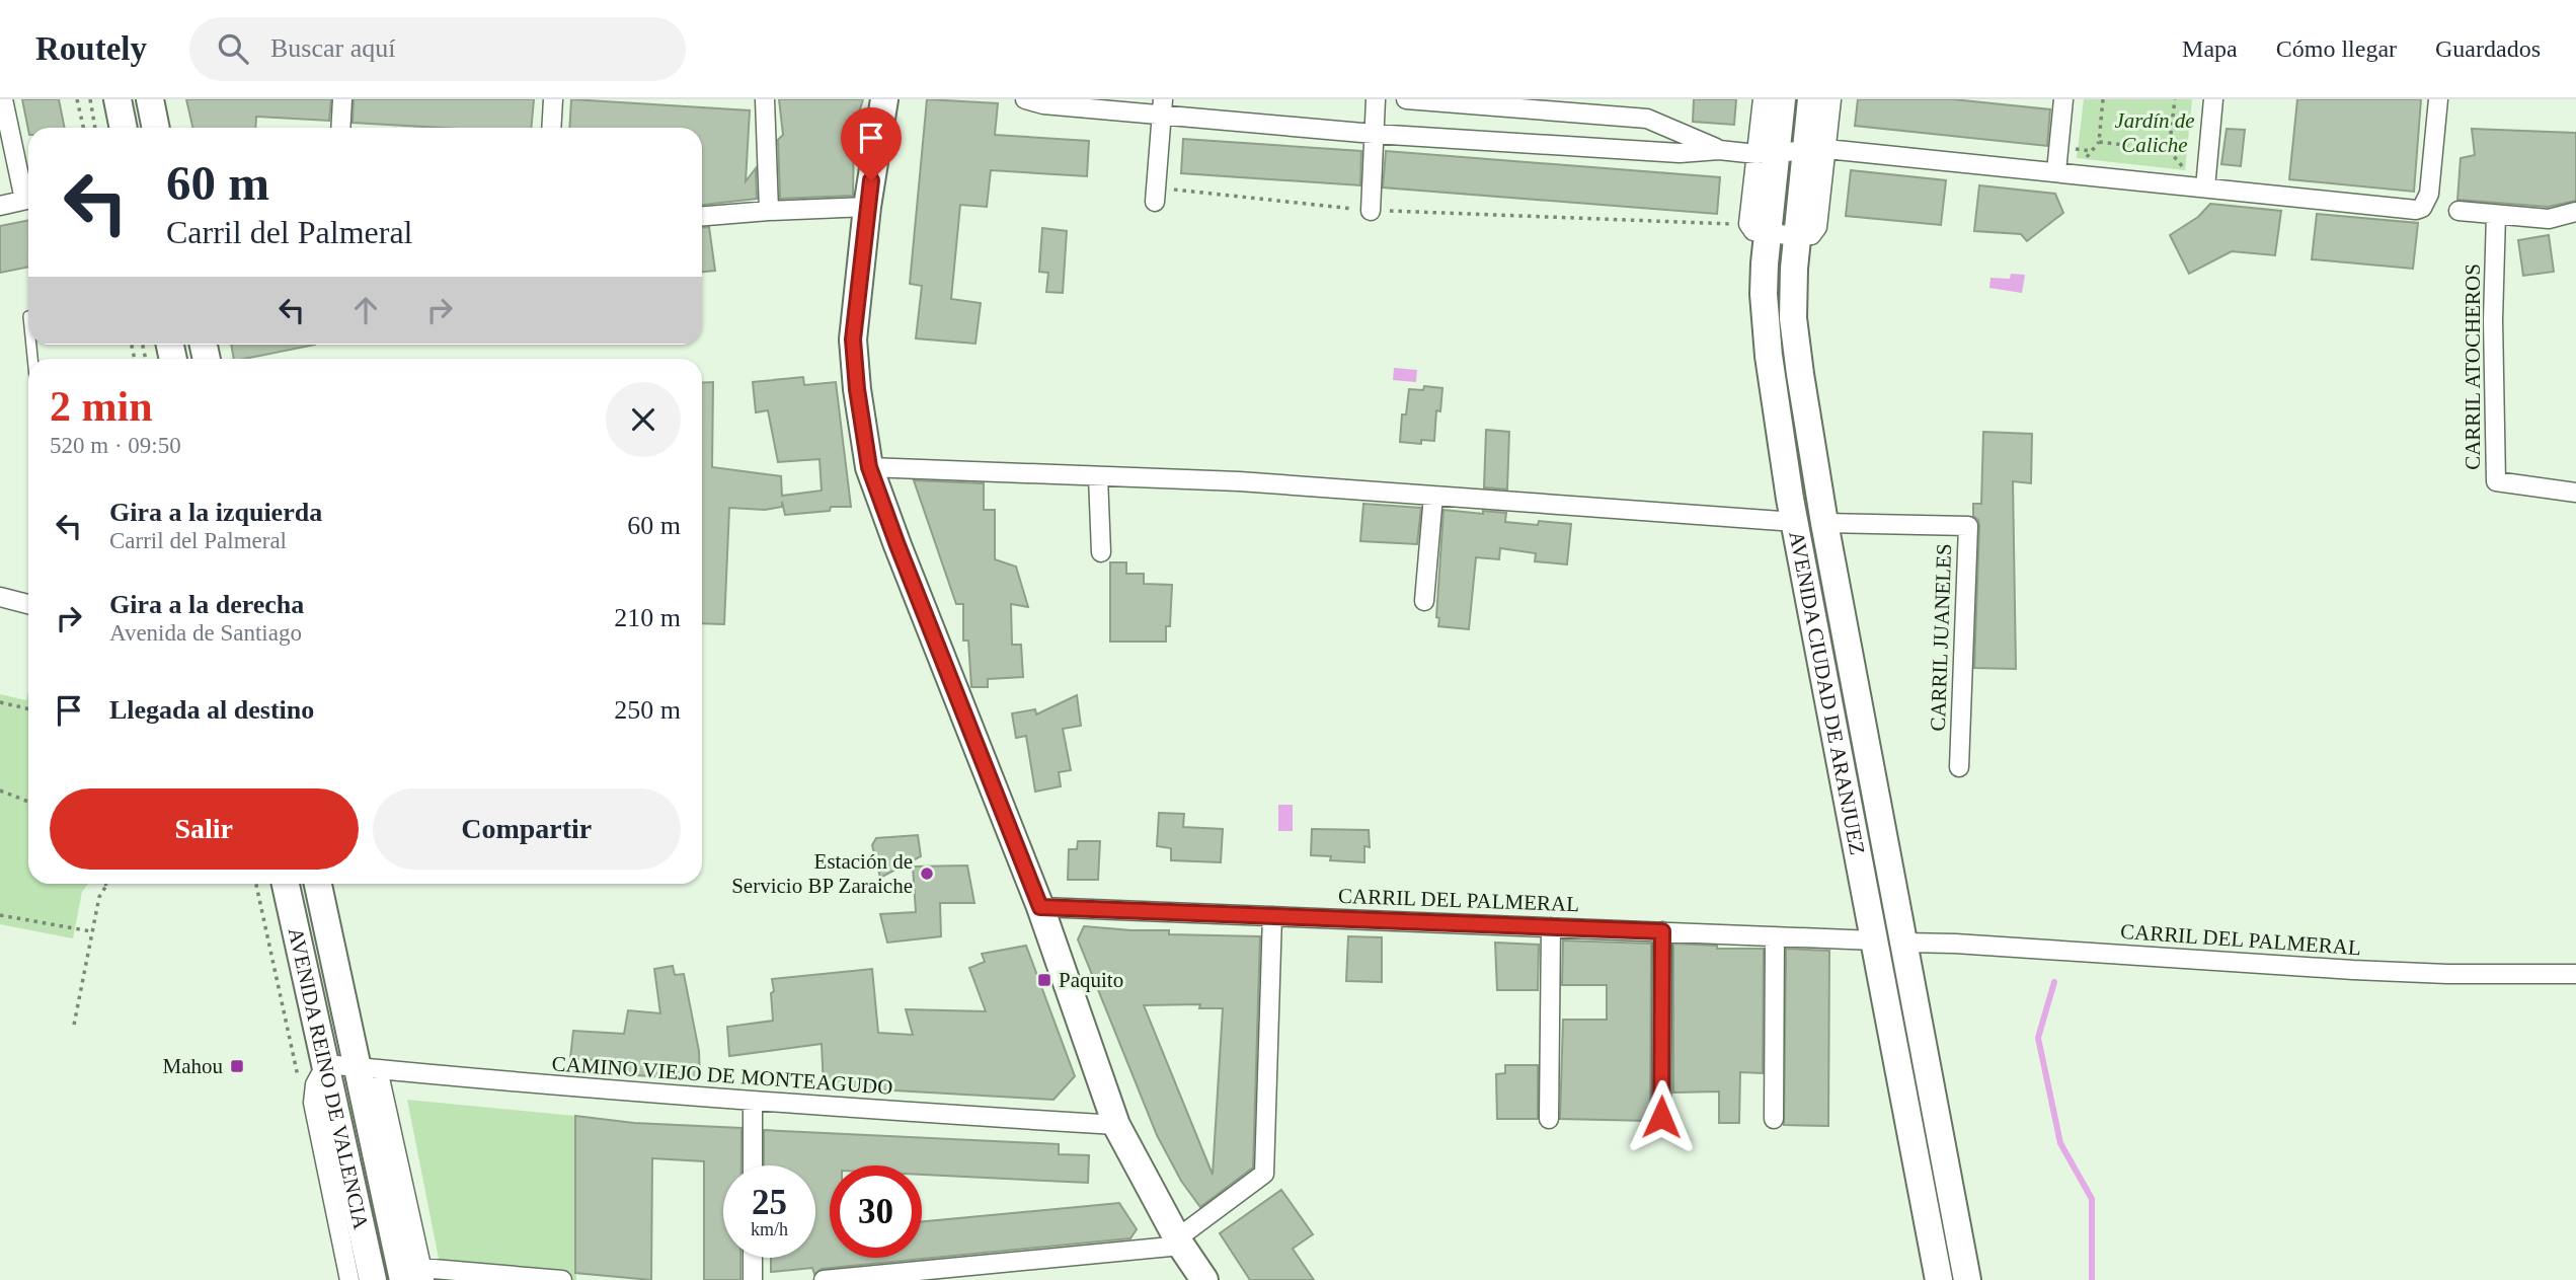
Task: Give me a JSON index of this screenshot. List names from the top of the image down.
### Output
{
  "streets": {
    "main road": ["AVENIDA CIUDAD DE ARANJUEZ", "AVENIDA REINO DE VALENCIA"],
    "street": [
      "CARRIL ATOCHEROS",
      "CARRIL JUANELES",
      "CARRIL DEL PALMERAL",
      "CAMINO VIEJO DE MONTEAGUDO"
    ]
  },
  "crossings": [
    ["CARRIL JUANELES", "AVENIDA CIUDAD DE ARANJUEZ"],
    ["AVENIDA CIUDAD DE ARANJUEZ", "CARRIL DEL PALMERAL"],
    ["CAMINO VIEJO DE MONTEAGUDO", "AVENIDA REINO DE VALENCIA"]
  ],
  "parks": ["Jardín de Caliche"],
  "places": {
    "other": ["Estación de Servicio BP Zaraiche"],
    "transit": ["Paquito", "Mahou"]
  },
  "page": {
    "header": "Routely",
    "search": "Buscar aquí",
    "nav": ["Mapa", "Cómo llegar", "Guardados"],
    "turn": ["60 m", "Carril del Palmeral"],
    "heading": ["2 min", "520 m · 09:50"],
    "list": [
      {
        "name": "Gira a la izquierda",
        "note": "Carril del Palmeral",
        "value": "60 m"
      },
      {
        "name": "Gira a la derecha",
        "note": "Avenida de Santiago",
        "value": "210 m"
      },
      {
        "name": "Llegada al destino",
        "value": "250 m"
      }
    ],
    "buttons": ["Salir", "Compartir"],
    "speed": "25 km/h",
    "limit": "30"
  }
}
